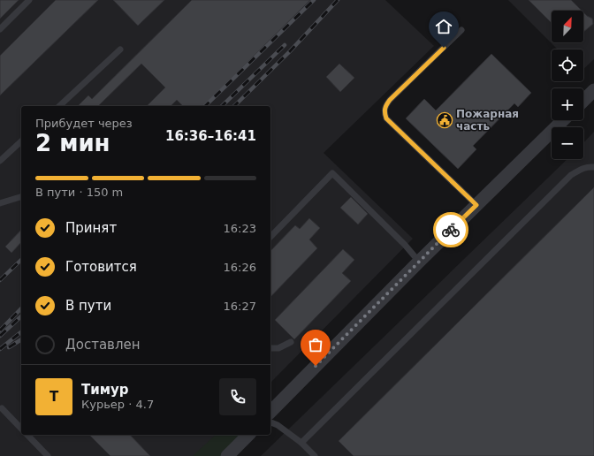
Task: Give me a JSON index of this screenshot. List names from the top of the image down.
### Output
{
  "places": {
    "public building": ["Пожарная часть"]
  },
  "north": "top right",
  "page": {
    "map_buttons": ["+", "−"],
    "heading": ["2 мин", "Прибудет через", "16:36–16:41"],
    "panel": ["Тимур", "Курьер · 4.7"],
    "bar": "В пути · 150 m",
    "list": [
      ["Принят", "16:23"],
      ["Готовится", "16:26"],
      ["В пути", "16:27"],
      "Доставлен"
    ],
    "round": "Т"
  }
}
